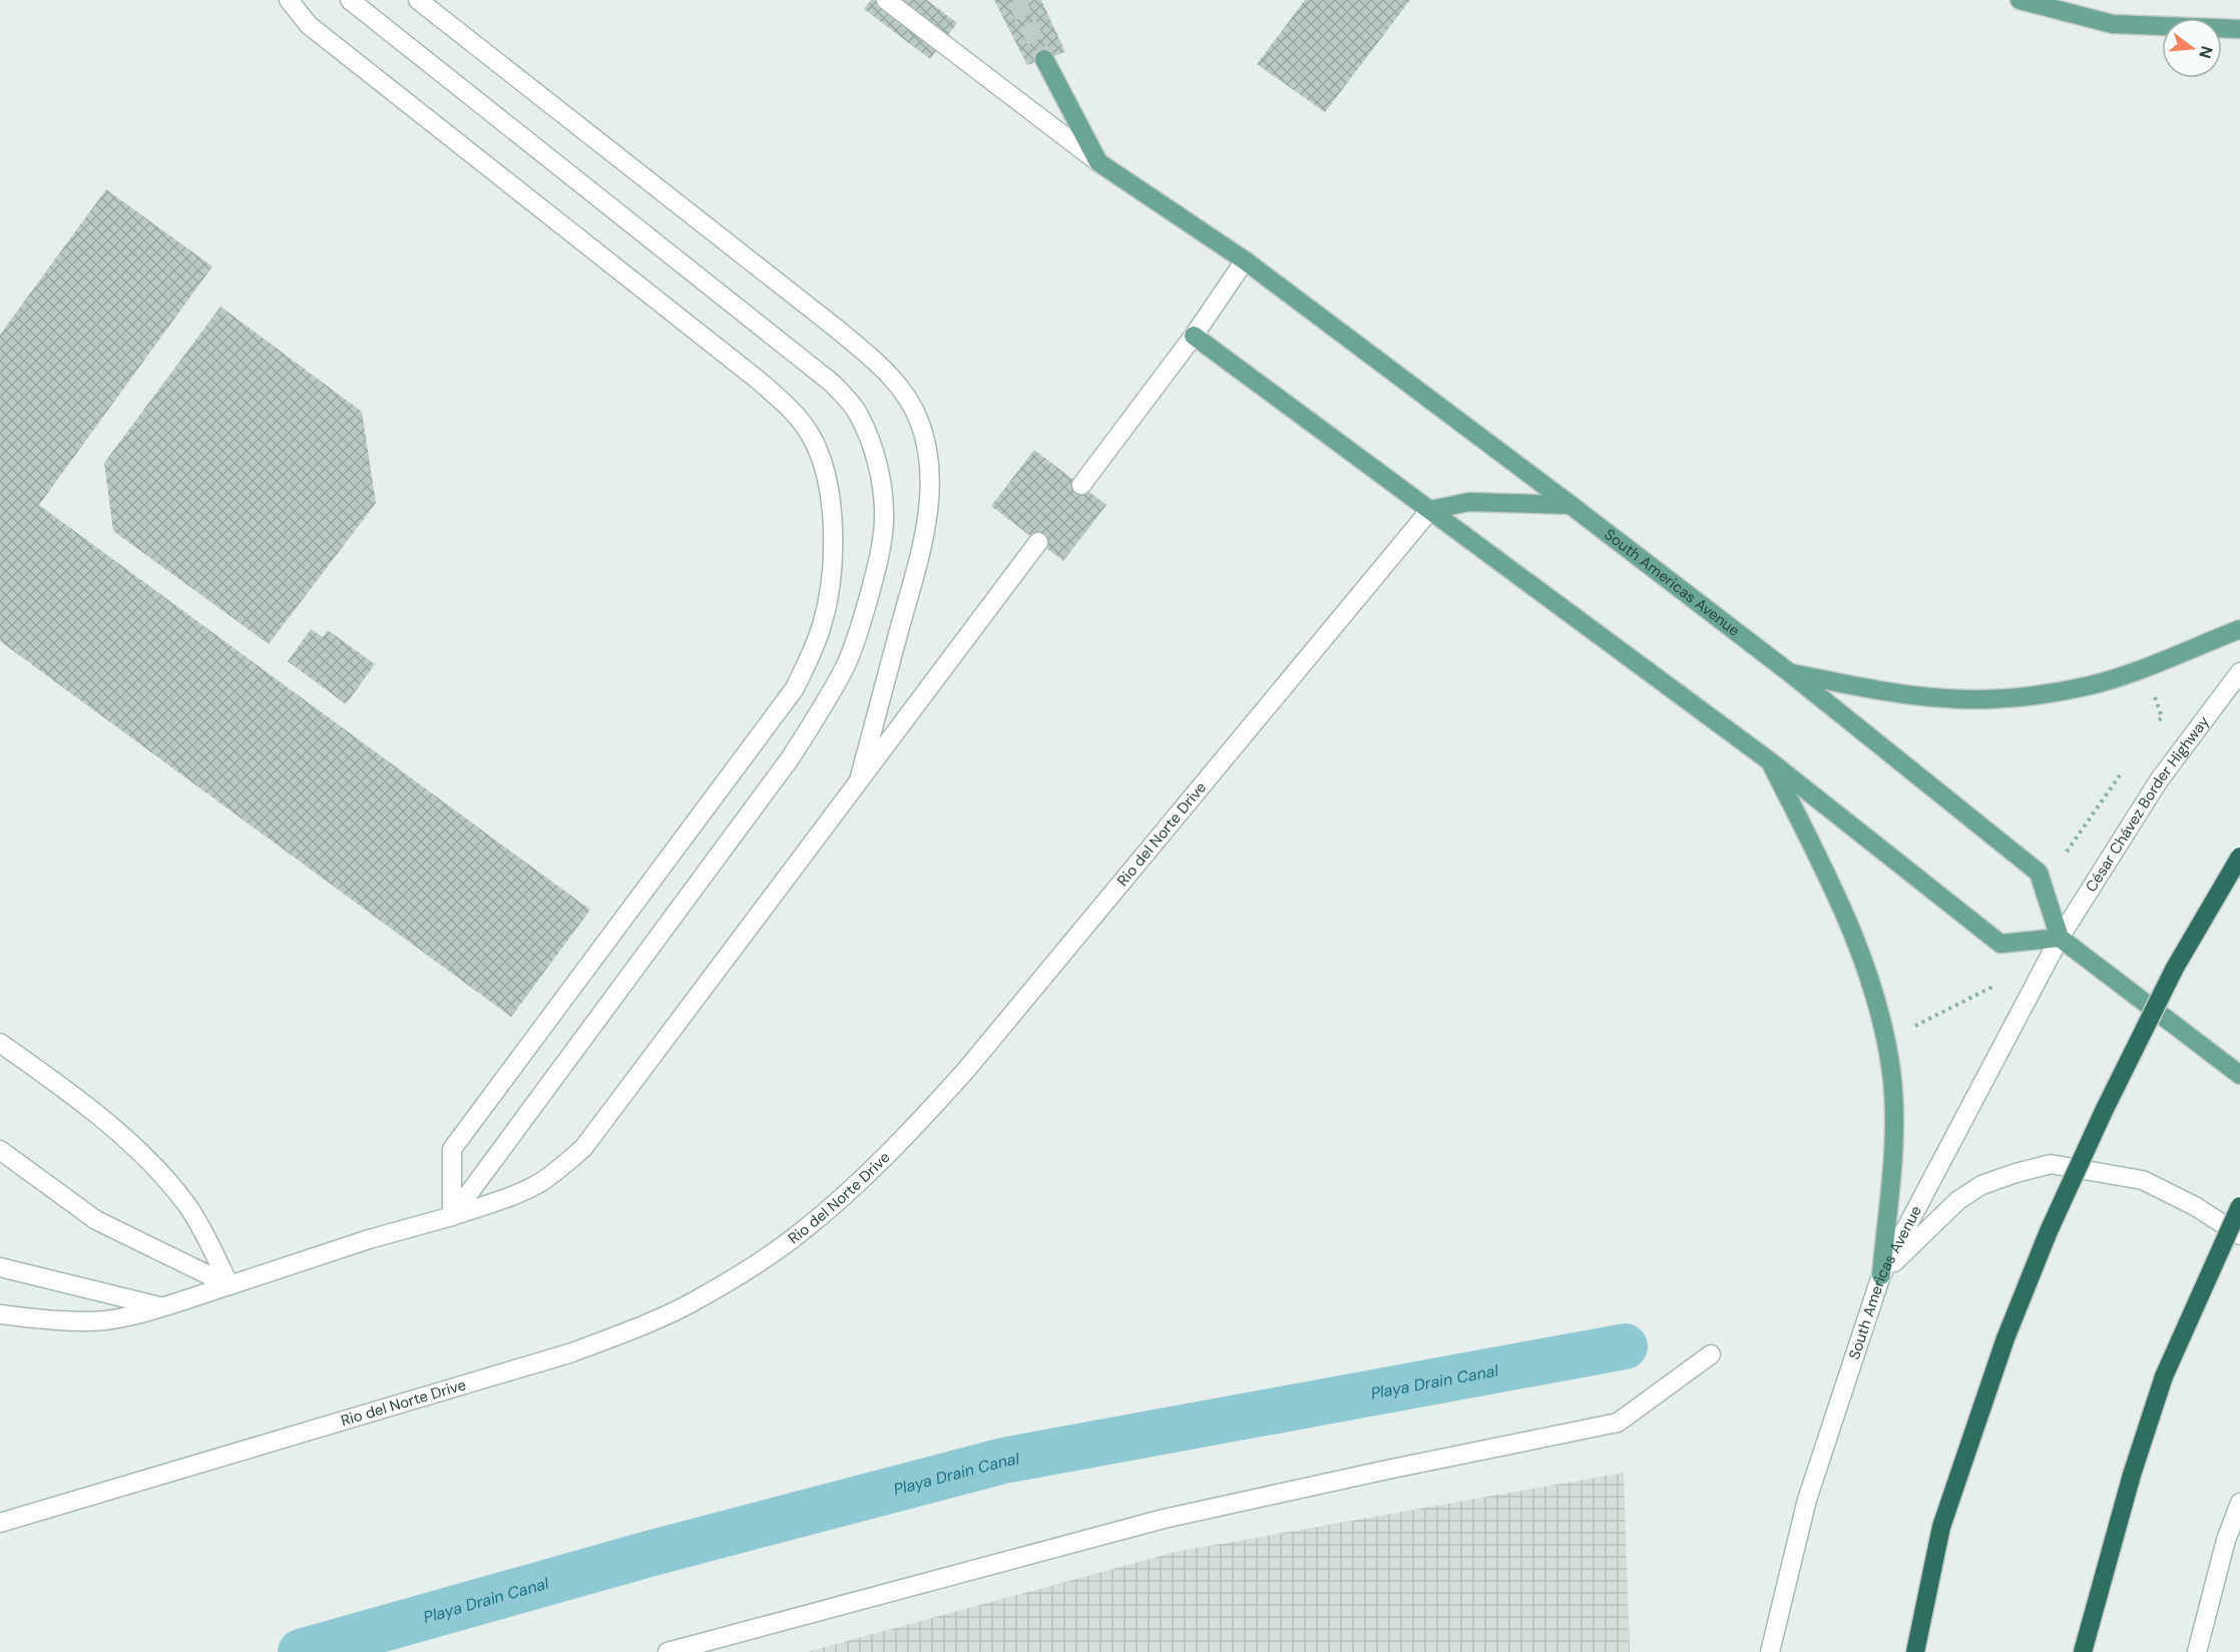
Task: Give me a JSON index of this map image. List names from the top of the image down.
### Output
{
  "streets": {
    "main road": ["South Americas Avenue"],
    "street": ["César Chávez Border Highway", "Rio del Norte Drive"]
  },
  "crossings": [
    ["South Americas Avenue", "César Chávez Border Highway"]
  ],
  "water": ["Playa Drain Canal"],
  "north": "right"
}
